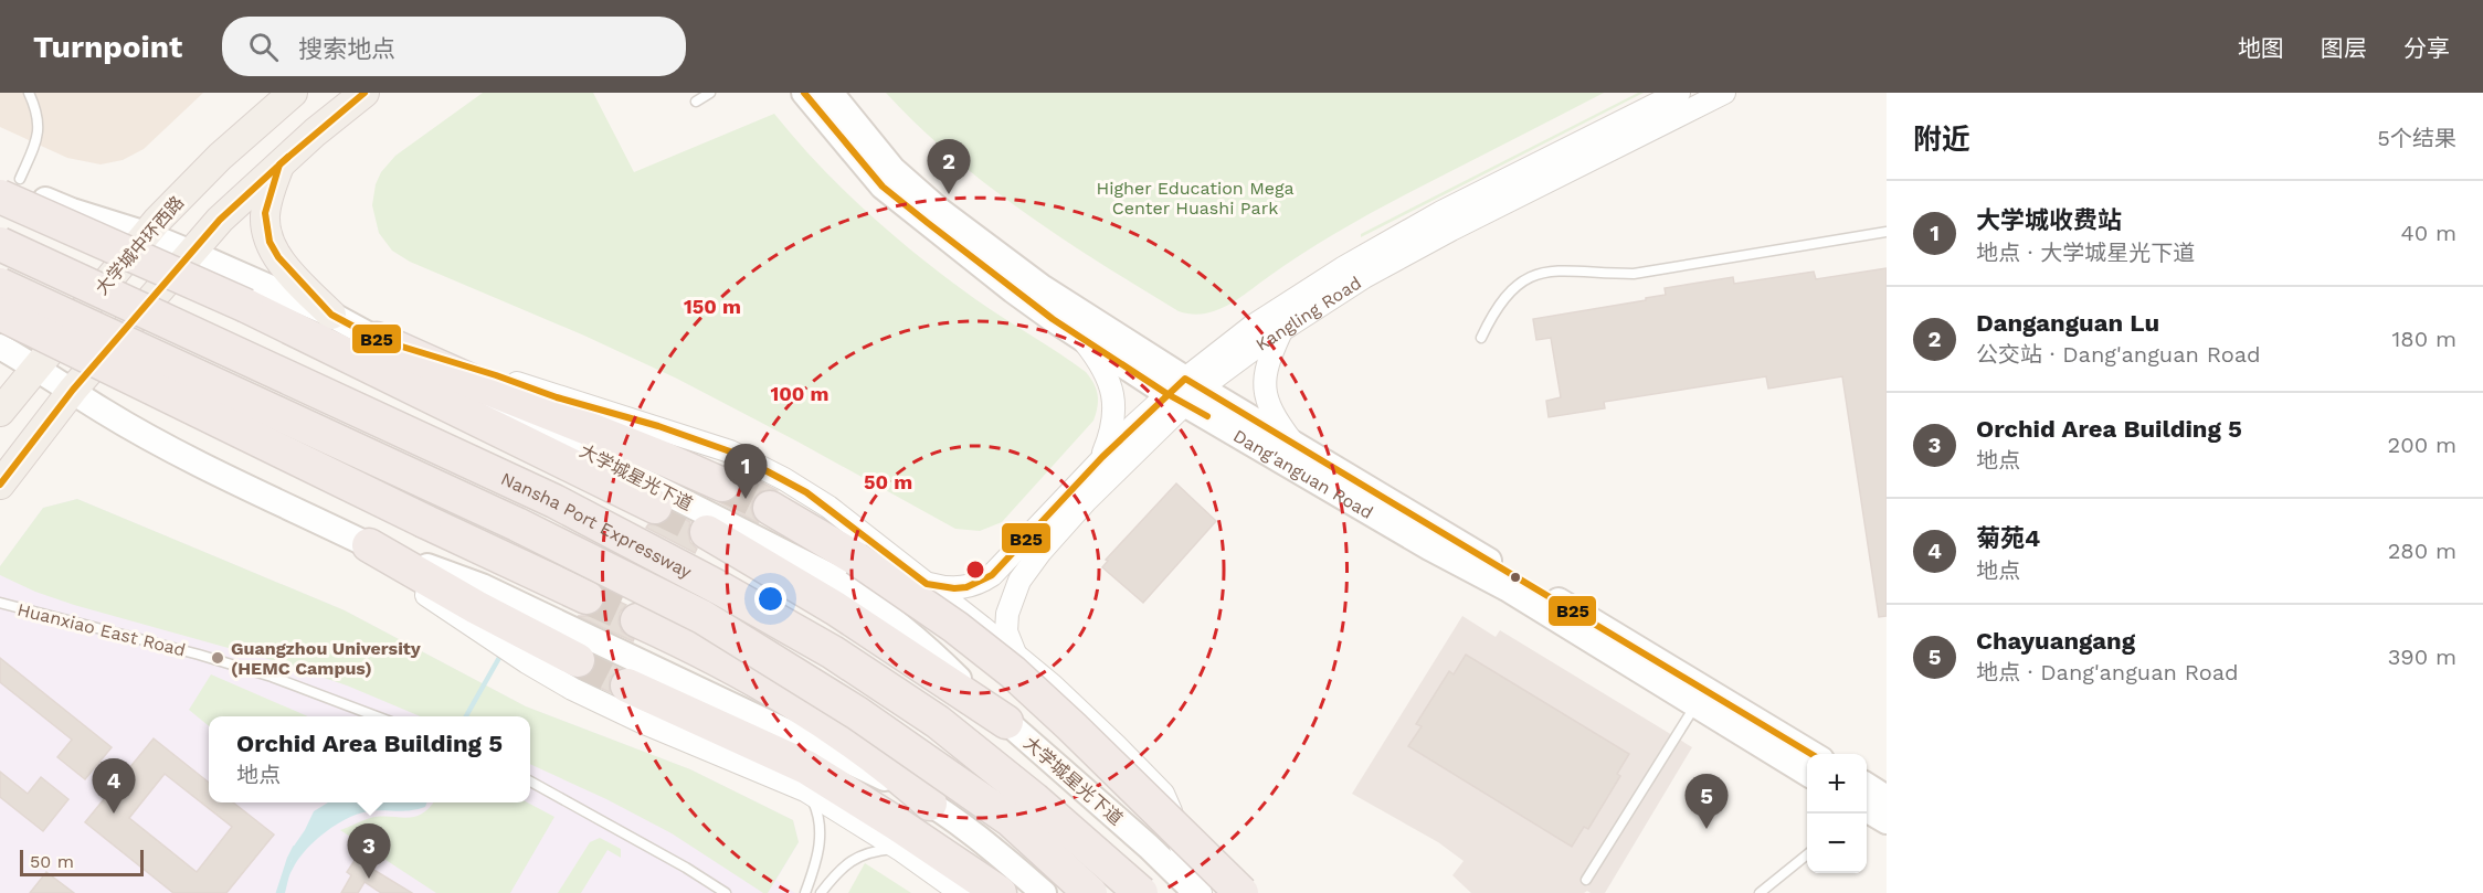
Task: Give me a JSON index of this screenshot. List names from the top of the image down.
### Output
{
  "streets": {
    "highway": ["Nansha Port Expressway"],
    "main road": ["大学城中环西路", "Dang'anguan Road", "大学城星光下道"],
    "street": ["Kangling Road"],
    "lane": ["Huanxiao East Road"]
  },
  "crossings": [
    ["大学城中环西路", "大学城星光下道"],
    ["Kangling Road", "Dang'anguan Road"]
  ],
  "parks": ["Higher Education Mega Center Huashi Park"],
  "places": ["Guangzhou University (HEMC Campus)"],
  "lines": ["transit line B25"],
  "scale_bar": "50 m",
  "page": {
    "header": "Turnpoint",
    "search": "搜索地点",
    "nav": ["地图", "图层", "分享"],
    "heading": ["附近", "5个结果"],
    "pins": [
      "2",
      "1",
      "4",
      "5",
      "3"
    ],
    "list": [
      {
        "mark": "1",
        "name": "大学城收费站",
        "note": "地点 · 大学城星光下道",
        "value": "40 m"
      },
      {
        "mark": "2",
        "name": "Danganguan Lu",
        "note": "公交站 · Dang'anguan Road",
        "value": "180 m"
      },
      {
        "mark": "3",
        "name": "Orchid Area Building 5",
        "note": "地点",
        "value": "200 m"
      },
      {
        "mark": "4",
        "name": "菊苑4",
        "note": "地点",
        "value": "280 m"
      },
      {
        "mark": "5",
        "name": "Chayuangang",
        "note": "地点 · Dang'anguan Road",
        "value": "390 m"
      }
    ],
    "popup": ["Orchid Area Building 5", "地点"],
    "map_buttons": ["+", "−"],
    "scale": "50 m"
  },
  "rings": ["150 m", "100 m", "50 m"]
}
